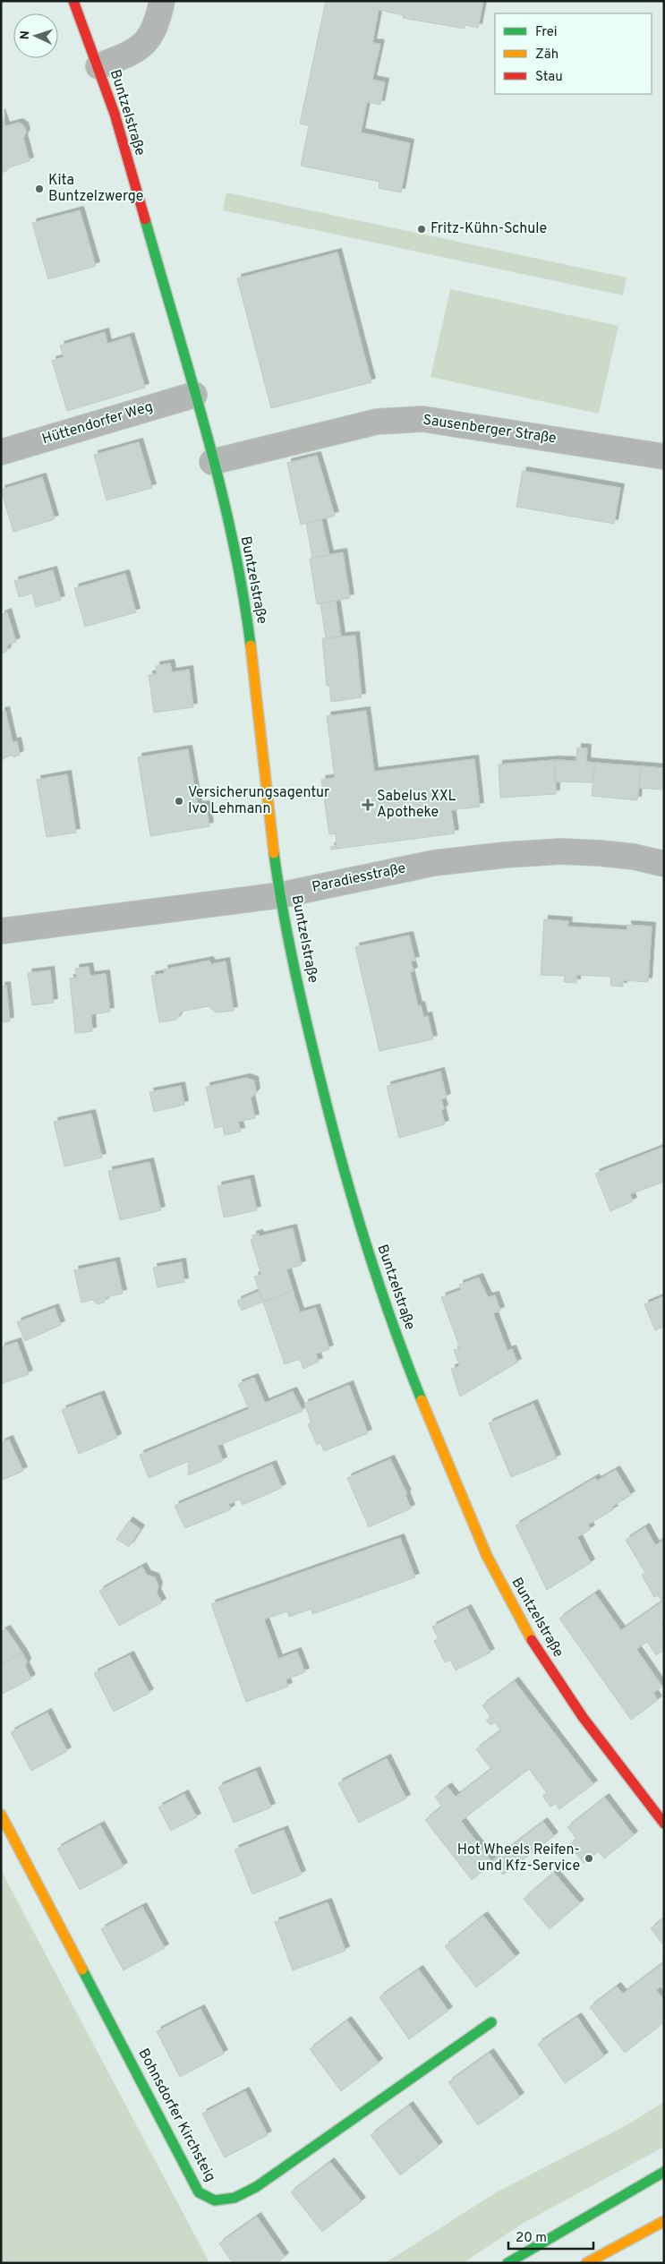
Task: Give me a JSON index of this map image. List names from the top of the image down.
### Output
{
  "streets": {
    "main road": ["Buntzelstraße", "Bohnsdorfer Kirchsteig"],
    "street": ["Hüttendorfer Weg", "Sausenberger Straße", "Paradiesstraße"]
  },
  "crossings": [
    ["Buntzelstraße", "Hüttendorfer Weg"],
    ["Buntzelstraße", "Sausenberger Straße"],
    ["Buntzelstraße", "Paradiesstraße"]
  ],
  "places": {
    "other": [
      "Kita Buntzelzwerge",
      "Fritz-Kühn-Schule",
      "Versicherungsagentur Ivo Lehmann",
      "Hot Wheels Reifen- und Kfz-Service"
    ],
    "health": ["Sabelus XXL Apotheke"]
  },
  "legend": ["Frei", "Zäh", "Stau"],
  "scale_bar": "20 m",
  "north": "left"
}
